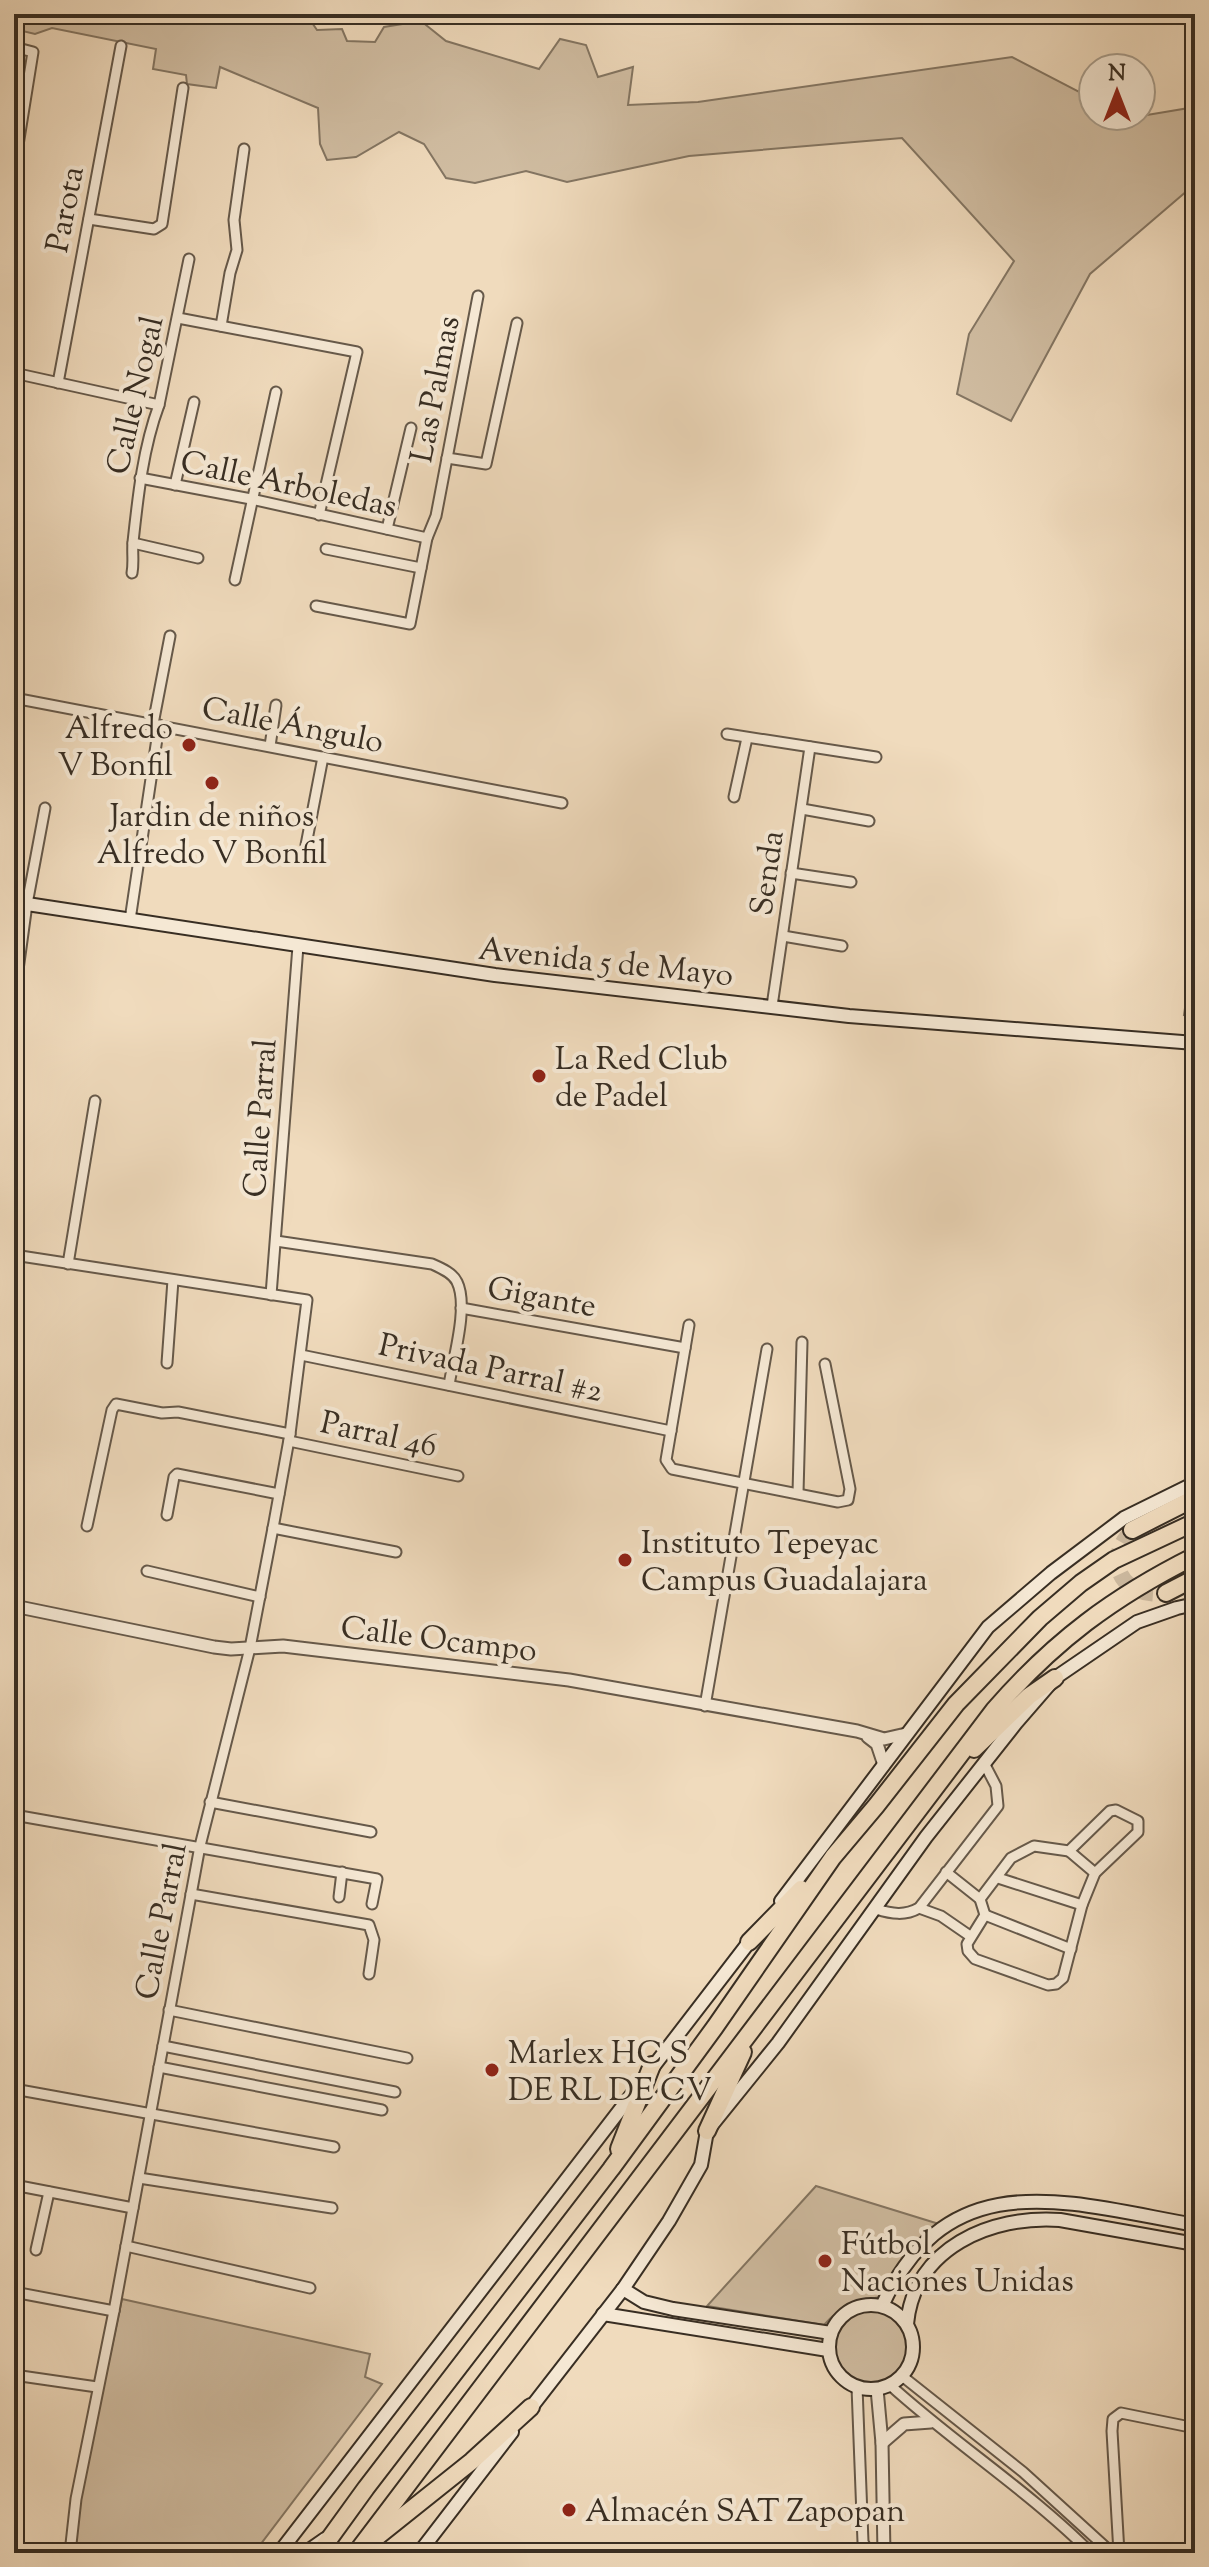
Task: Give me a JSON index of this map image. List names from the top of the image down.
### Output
{
  "streets": {
    "main road": ["Avenida 5 de Mayo"],
    "street": [
      "Parota",
      "Las Palmas",
      "Calle Nogal",
      "Calle Arboledas",
      "Calle Ángulo",
      "Senda",
      "Calle Parral",
      "Gigante",
      "Privada Parral #2",
      "Parral 46",
      "Calle Ocampo"
    ]
  },
  "crossings": [
    ["Parota", "Calle Arboledas"],
    ["Las Palmas", "Calle Arboledas"],
    ["Calle Nogal", "Calle Arboledas"],
    ["Senda", "Avenida 5 de Mayo"],
    ["Avenida 5 de Mayo", "Calle Parral"],
    ["Calle Parral", "Gigante"],
    ["Calle Parral", "Privada Parral #2"],
    ["Calle Parral", "Parral 46"],
    ["Calle Parral", "Calle Ocampo"]
  ],
  "places": [
    "Alfredo V Bonfil",
    "Jardin de niños Alfredo V Bonfil",
    "La Red Club de Padel",
    "Instituto Tepeyac Campus Guadalajara",
    "Marlex HC S DE RL DE CV",
    "Fútbol Naciones Unidas",
    "Almacén SAT Zapopan"
  ],
  "north": "top"
}
